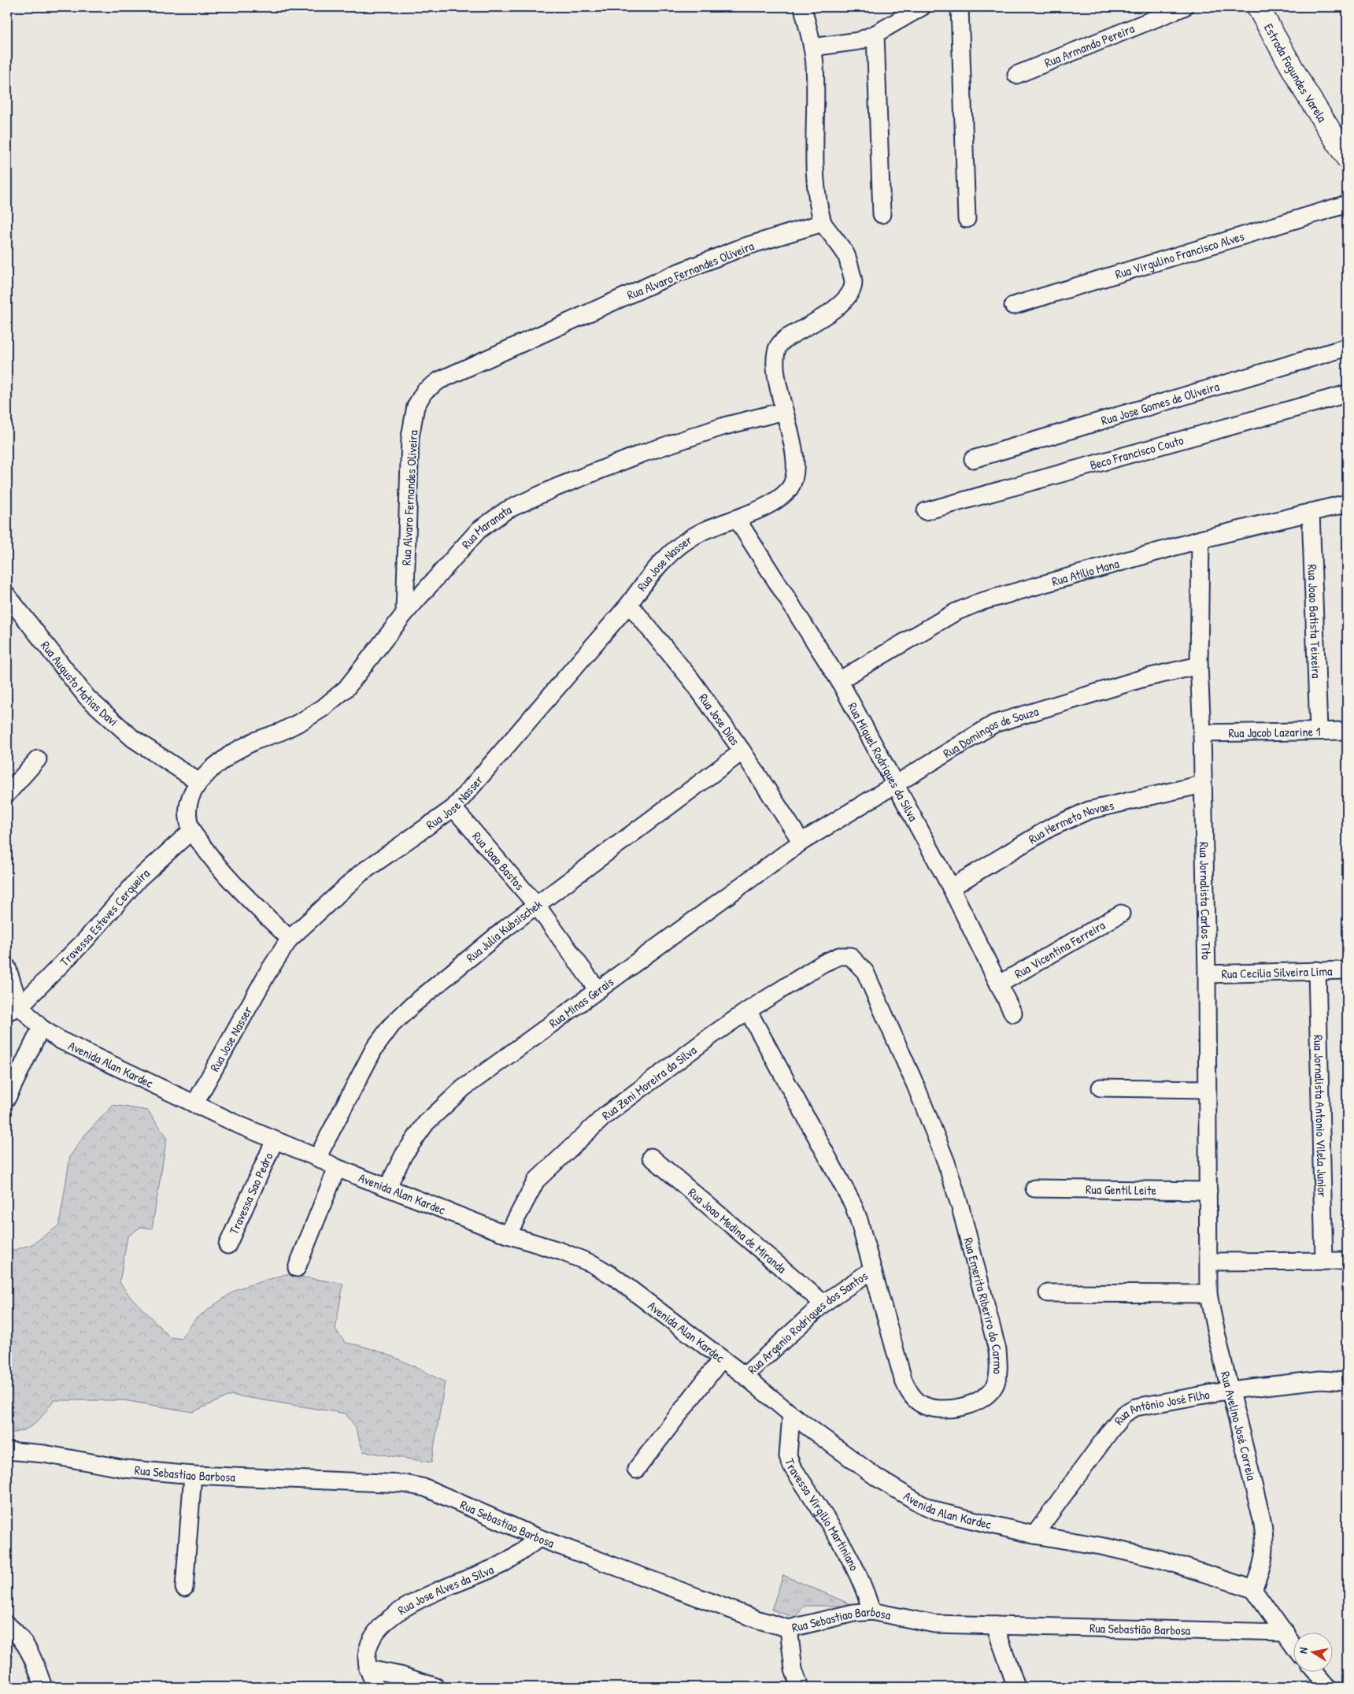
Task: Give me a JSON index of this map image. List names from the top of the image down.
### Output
{
  "streets": {
    "street": [
      "Rua Armando Pereira",
      "Estrada Fagundes Varela",
      "Rua Virgulino Francisco Alves",
      "Rua Alvaro Fernandes Oliveira",
      "Rua Jose Gomes de Oliveira",
      "Beco Francisco Couto",
      "Rua Maranata",
      "Rua Jose Nasser",
      "Rua Atilio Mana",
      "Rua Joao Batista Teixeira",
      "Rua Augusto Matias Davi",
      "Rua Jose Dias",
      "Rua Jacob Lazarine 1",
      "Rua Domingos de Souza",
      "Rua Miguel Rodrigues da Silva",
      "Rua Hermeto Novaes",
      "Rua Joao Bastos",
      "Rua Jornalista Carlos Tito",
      "Travessa Esteves Cerqueira",
      "Rua Julia Kubsischek",
      "Rua Vicentina Ferreira",
      "Rua Cecilia Silveira Lima",
      "Rua Minas Gerais",
      "Avenida Alan Kardec",
      "Rua Zeni Moreira da Silva",
      "Rua Jornalista Antonio Vilela Junior",
      "Rua Gentil Leite",
      "Travessa Sao Pedro",
      "Rua Joao Medina de Miranda",
      "Rua Emerita Riberiro do Carmo",
      "Rua Argenio Rodrigues dos Santos",
      "Rua Antônio José Filho",
      "Rua Avelino José Correia",
      "Rua Sebastiao Barbosa",
      "Travessa Virgilio Martiniano",
      "Rua Jose Alves da Silva",
      "Rua Sebastião Barbosa"
    ]
  },
  "crossings": [
    ["Rua Alvaro Fernandes Oliveira", "Rua Maranata"],
    ["Rua Maranata", "Rua Augusto Matias Davi"],
    ["Rua Maranata", "Travessa Esteves Cerqueira"],
    ["Rua Jose Nasser", "Rua Jose Dias"],
    ["Rua Jose Nasser", "Rua Miguel Rodrigues da Silva"],
    ["Rua Jose Nasser", "Rua Joao Bastos"],
    ["Rua Jose Nasser", "Avenida Alan Kardec"],
    ["Rua Atilio Mana", "Rua Joao Batista Teixeira"],
    ["Rua Atilio Mana", "Rua Miguel Rodrigues da Silva"],
    ["Rua Atilio Mana", "Rua Jornalista Carlos Tito"],
    ["Rua Joao Batista Teixeira", "Rua Jacob Lazarine 1"],
    ["Rua Jose Dias", "Rua Domingos de Souza"],
    ["Rua Jose Dias", "Rua Julia Kubsischek"],
    ["Rua Jose Dias", "Rua Minas Gerais"],
    ["Rua Jacob Lazarine 1", "Rua Jornalista Carlos Tito"],
    ["Rua Domingos de Souza", "Rua Miguel Rodrigues da Silva"],
    ["Rua Domingos de Souza", "Rua Jornalista Carlos Tito"],
    ["Rua Domingos de Souza", "Rua Minas Gerais"],
    ["Rua Miguel Rodrigues da Silva", "Rua Hermeto Novaes"],
    ["Rua Miguel Rodrigues da Silva", "Rua Vicentina Ferreira"],
    ["Rua Hermeto Novaes", "Rua Jornalista Carlos Tito"],
    ["Rua Joao Bastos", "Rua Julia Kubsischek"],
    ["Rua Joao Bastos", "Rua Minas Gerais"],
    ["Rua Jornalista Carlos Tito", "Rua Cecilia Silveira Lima"],
    ["Rua Jornalista Carlos Tito", "Rua Gentil Leite"],
    ["Rua Jornalista Carlos Tito", "Rua Avelino José Correia"],
    ["Rua Julia Kubsischek", "Avenida Alan Kardec"],
    ["Rua Cecilia Silveira Lima", "Rua Jornalista Antonio Vilela Junior"],
    ["Rua Minas Gerais", "Avenida Alan Kardec"],
    ["Avenida Alan Kardec", "Rua Zeni Moreira da Silva"],
    ["Avenida Alan Kardec", "Travessa Sao Pedro"],
    ["Avenida Alan Kardec", "Rua Argenio Rodrigues dos Santos"],
    ["Avenida Alan Kardec", "Rua Antônio José Filho"],
    ["Avenida Alan Kardec", "Rua Avelino José Correia"],
    ["Avenida Alan Kardec", "Travessa Virgilio Martiniano"],
    ["Rua Zeni Moreira da Silva", "Rua Emerita Riberiro do Carmo"],
    ["Rua Joao Medina de Miranda", "Rua Argenio Rodrigues dos Santos"],
    ["Rua Emerita Riberiro do Carmo", "Rua Argenio Rodrigues dos Santos"],
    ["Rua Antônio José Filho", "Rua Avelino José Correia"],
    ["Rua Sebastiao Barbosa", "Travessa Virgilio Martiniano"],
    ["Rua Sebastiao Barbosa", "Rua Jose Alves da Silva"],
    ["Rua Sebastiao Barbosa", "Rua Sebastião Barbosa"]
  ],
  "north": "left"
}
